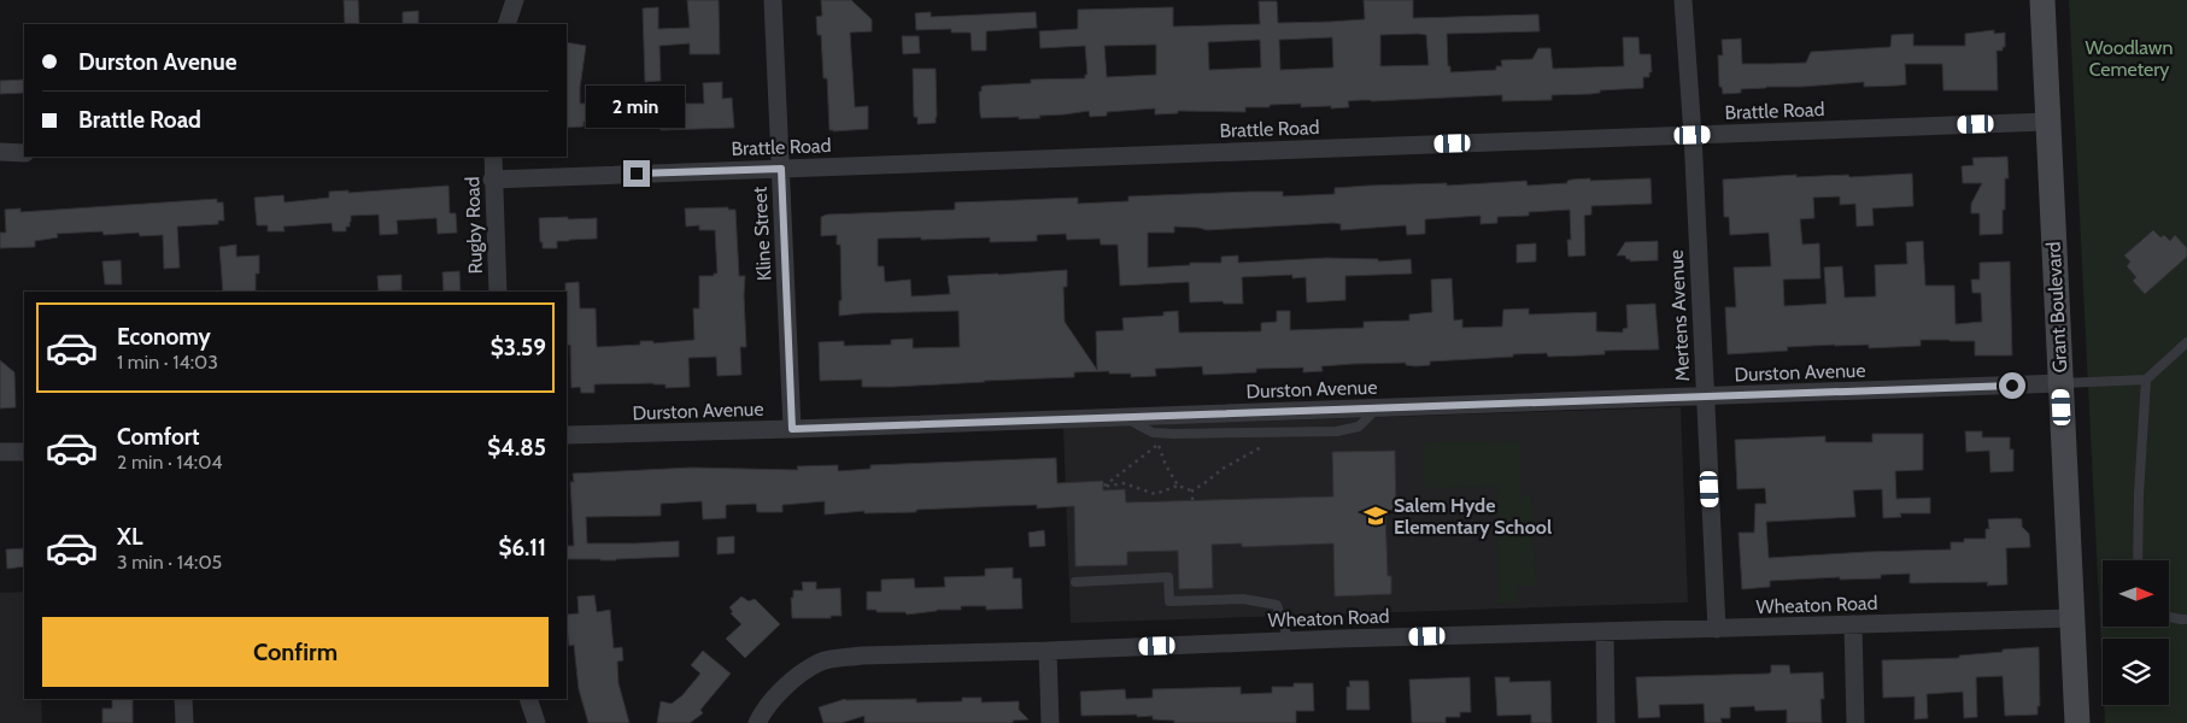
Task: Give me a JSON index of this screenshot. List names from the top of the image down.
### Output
{
  "streets": {
    "street": [
      "Brattle Road",
      "Rugby Road",
      "Kline Street",
      "Grant Boulevard",
      "Mertens Avenue",
      "Durston Avenue",
      "Wheaton Road"
    ]
  },
  "crossings": [
    ["Brattle Road", "Rugby Road"],
    ["Brattle Road", "Kline Street"],
    ["Brattle Road", "Grant Boulevard"],
    ["Brattle Road", "Mertens Avenue"],
    ["Kline Street", "Durston Avenue"],
    ["Grant Boulevard", "Durston Avenue"],
    ["Grant Boulevard", "Wheaton Road"],
    ["Mertens Avenue", "Durston Avenue"],
    ["Mertens Avenue", "Wheaton Road"]
  ],
  "parks": ["Woodlawn Cemetery"],
  "places": {
    "school or university": ["Salem Hyde Elementary School"]
  },
  "north": "right",
  "page": {
    "banner": ["Durston Avenue", "Brattle Road"],
    "bubble": "2 min",
    "list": [
      {
        "name": "Economy",
        "note": "1 min · 14:03",
        "value": "$3.59"
      },
      {
        "name": "Comfort",
        "note": "2 min · 14:04",
        "value": "$4.85"
      },
      {
        "name": "XL",
        "note": "3 min · 14:05",
        "value": "$6.11"
      }
    ],
    "buttons": "Confirm"
  }
}
